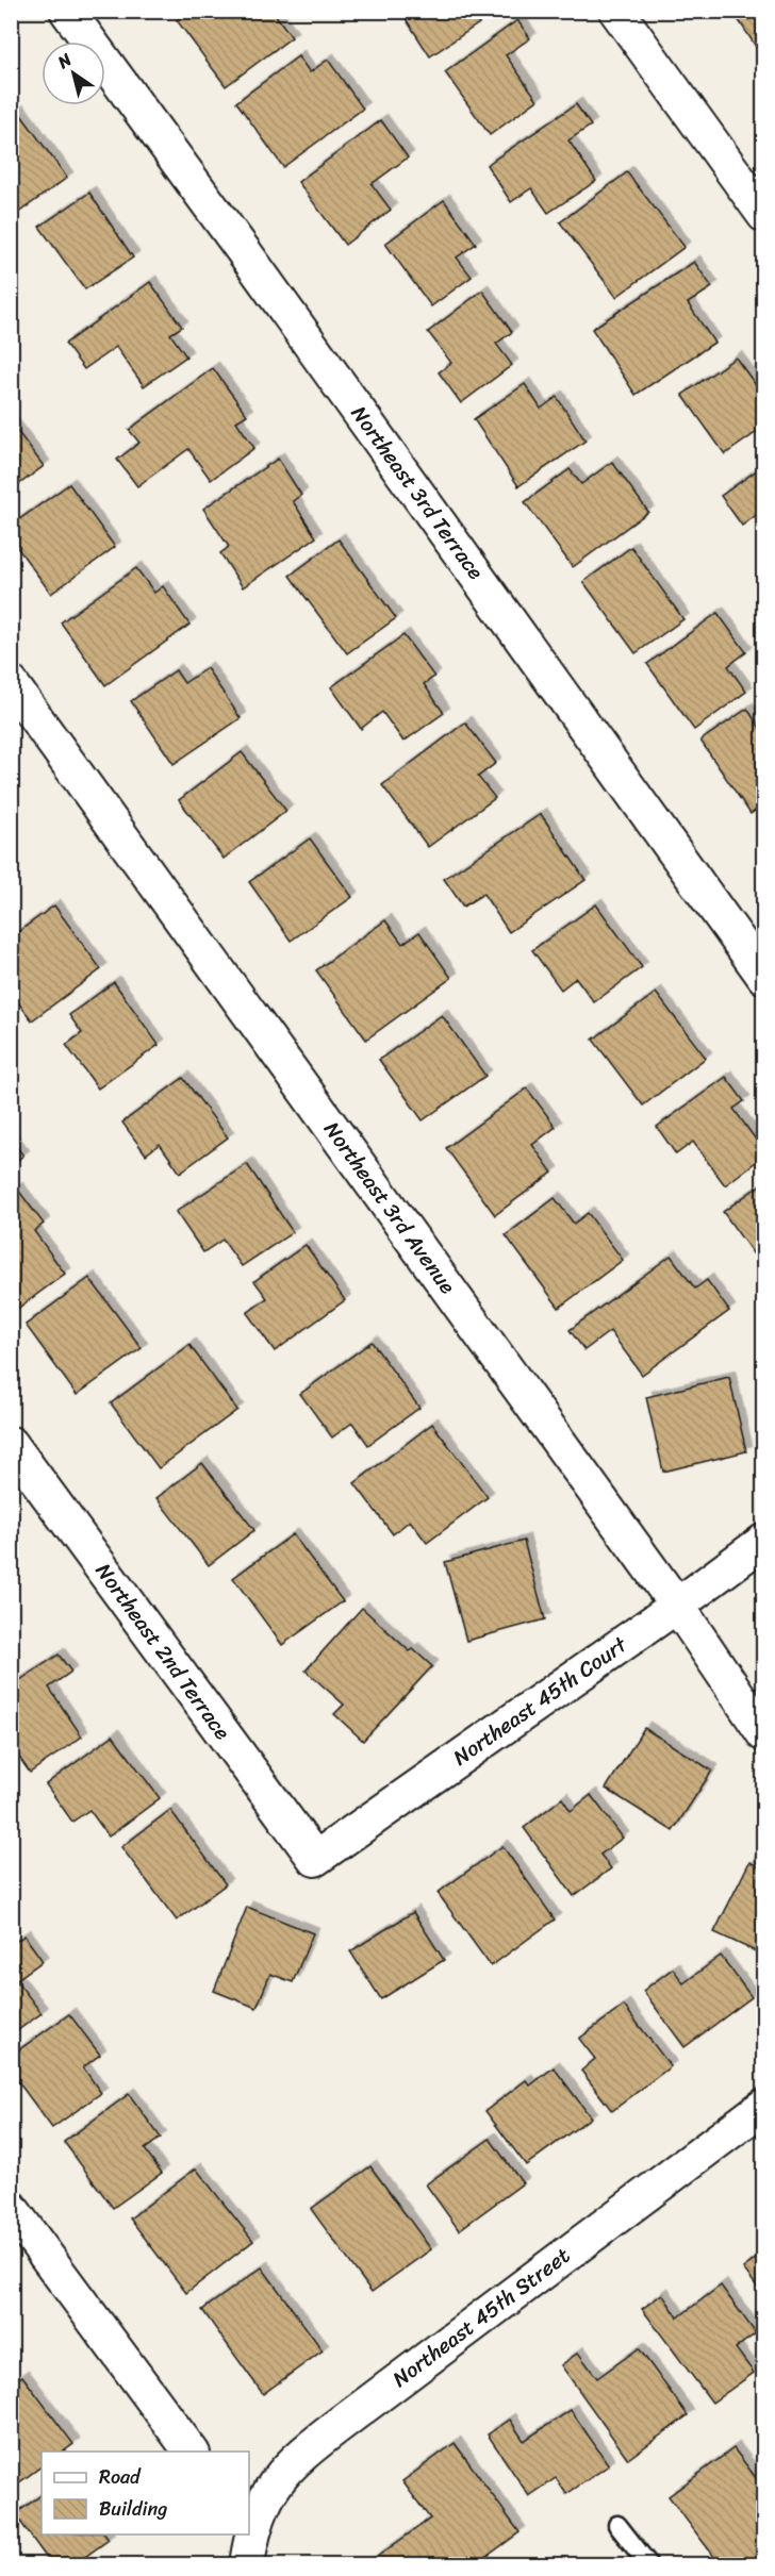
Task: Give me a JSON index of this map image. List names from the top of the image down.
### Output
{
  "streets": {
    "street": [
      "Northeast 3rd Terrace",
      "Northeast 3rd Avenue",
      "Northeast 2nd Terrace",
      "Northeast 45th Court",
      "Northeast 45th Street"
    ]
  },
  "crossings": [
    ["Northeast 3rd Avenue", "Northeast 45th Court"],
    ["Northeast 2nd Terrace", "Northeast 45th Court"]
  ],
  "legend": ["Road", "Building"],
  "north": "top left"
}
